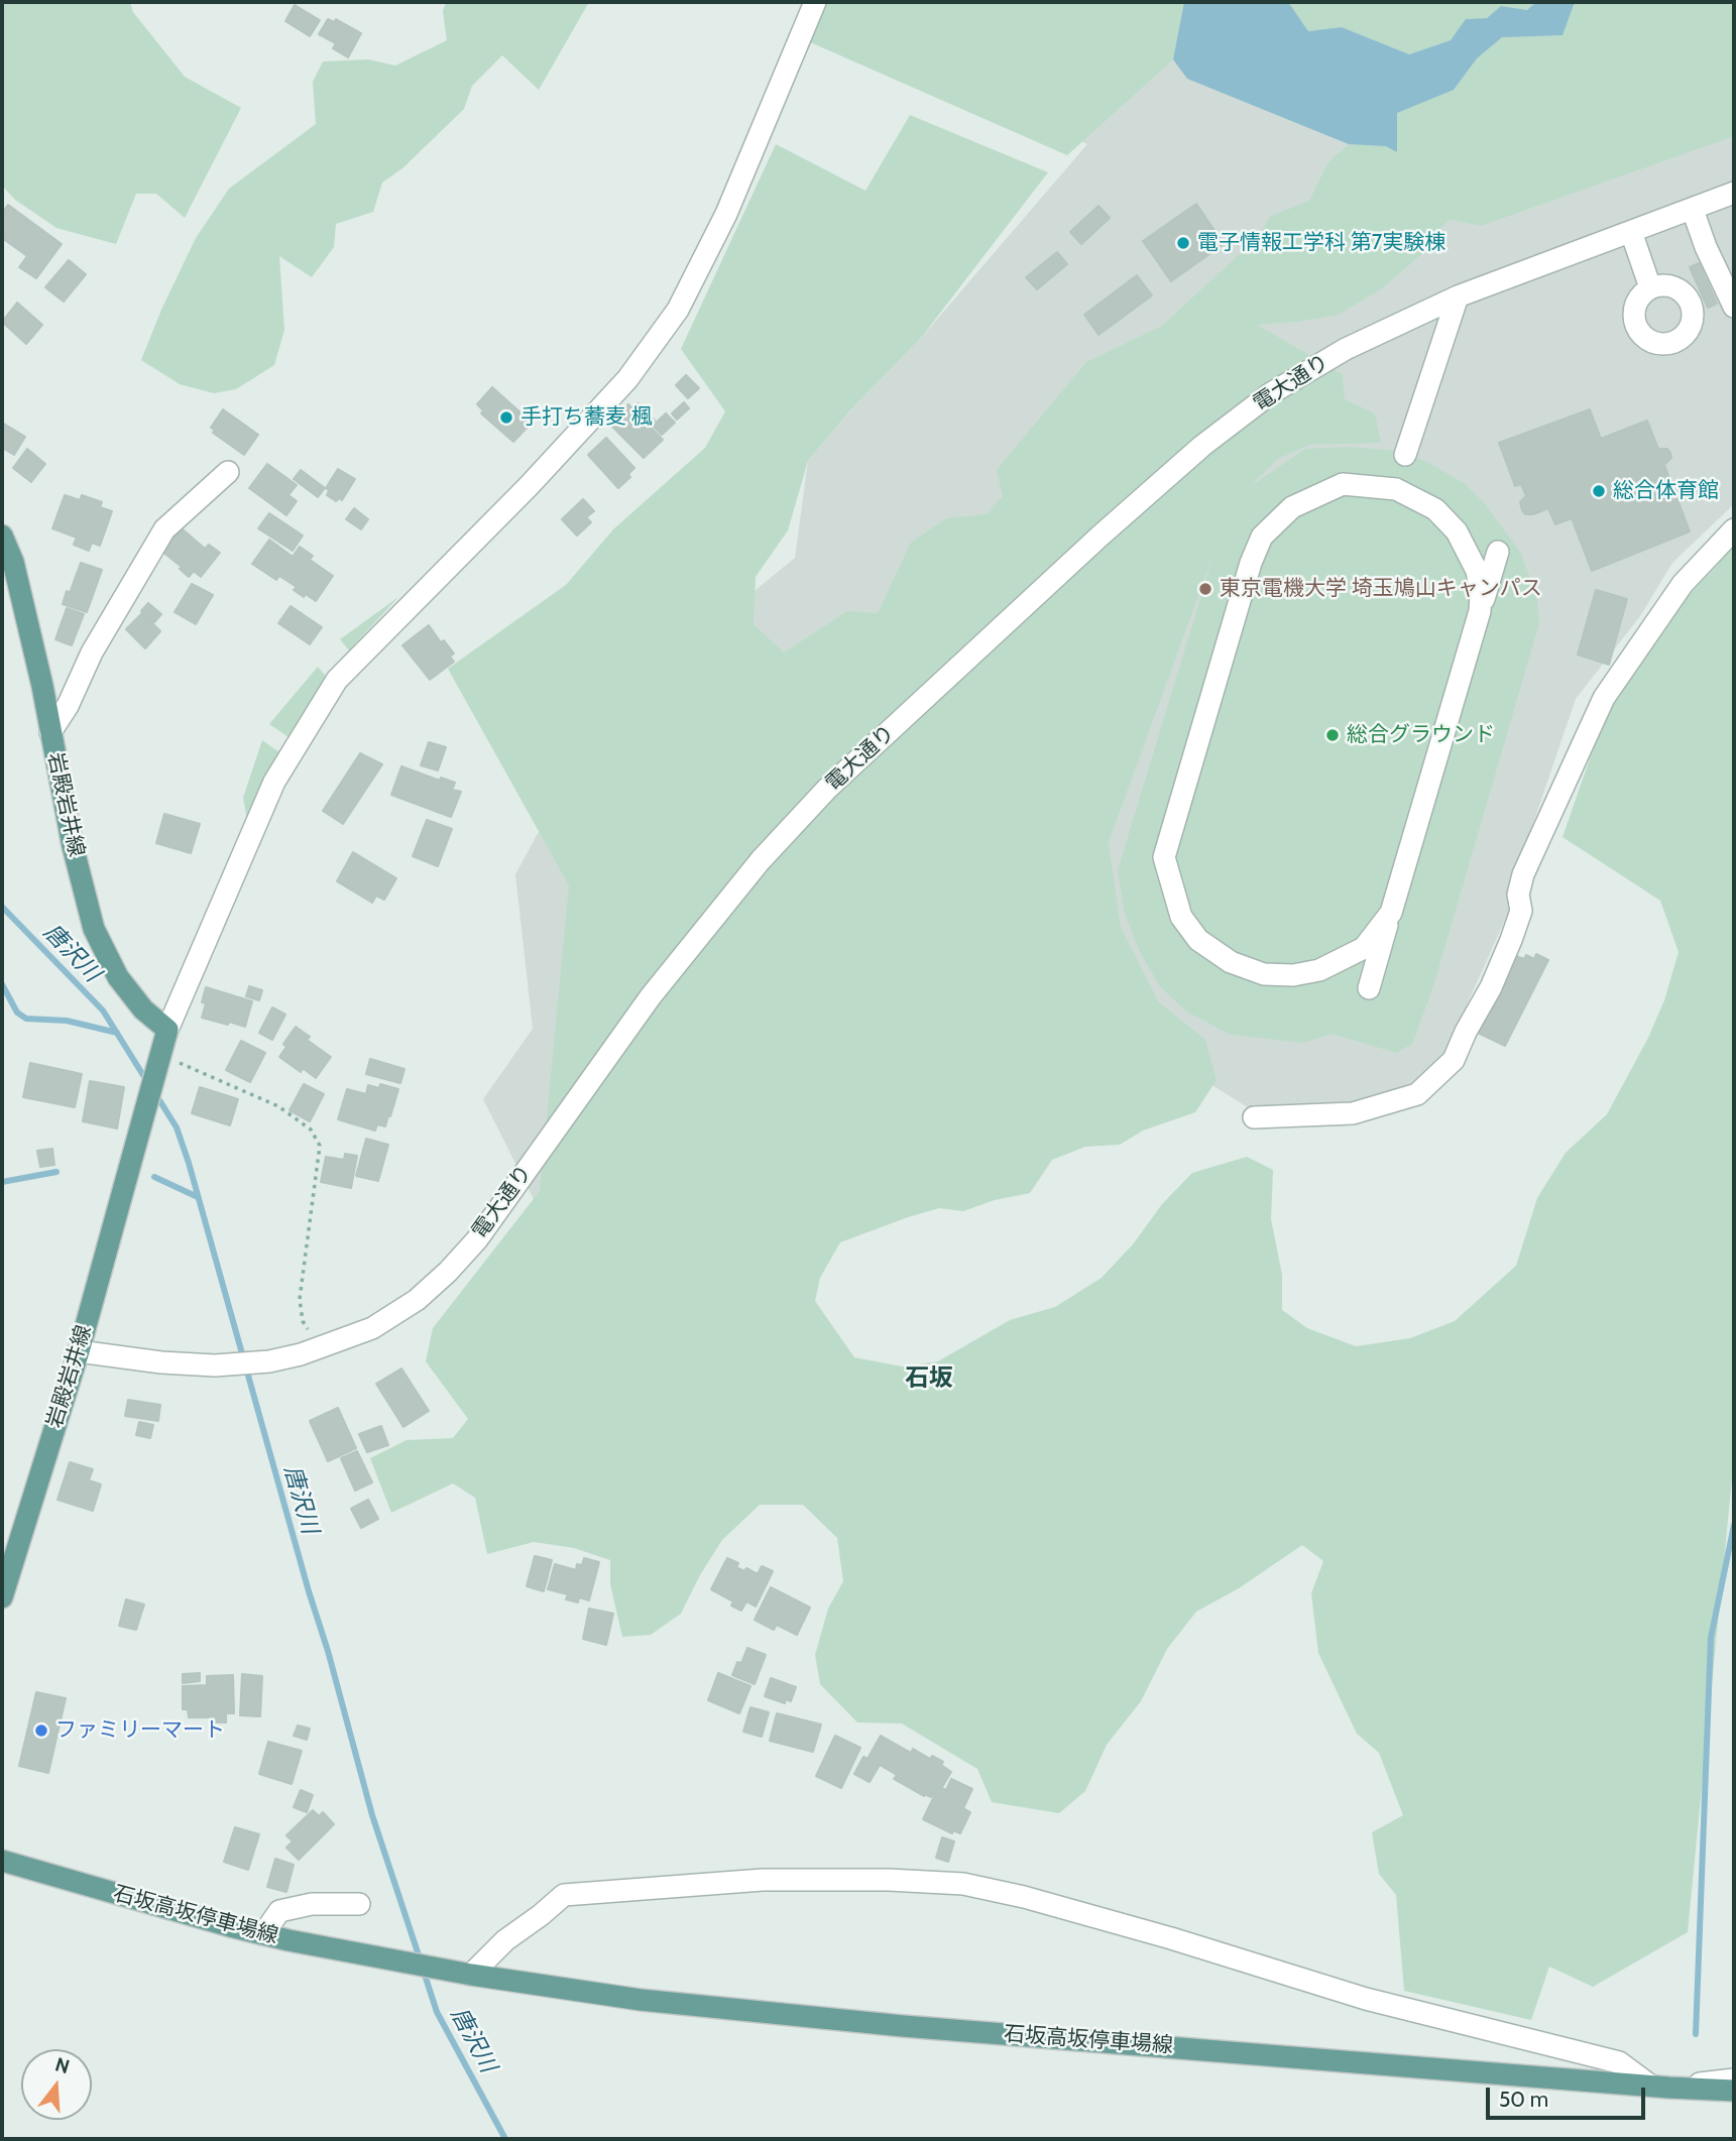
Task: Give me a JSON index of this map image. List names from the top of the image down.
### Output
{
  "streets": {
    "main road": ["岩殿岩井線", "石坂高坂停車場線"],
    "street": ["電大通り"]
  },
  "crossings": [
    ["電大通り", "岩殿岩井線"]
  ],
  "districts": ["石坂"],
  "water": ["唐沢川"],
  "places": [
    "電子情報工学科 第7実験棟",
    "手打ち蕎麦 楓",
    "総合体育館",
    "東京電機大学 埼玉鳩山キャンパス",
    "総合グラウンド",
    "ファミリーマート"
  ],
  "scale_bar": "50 m",
  "north": "top"
}
